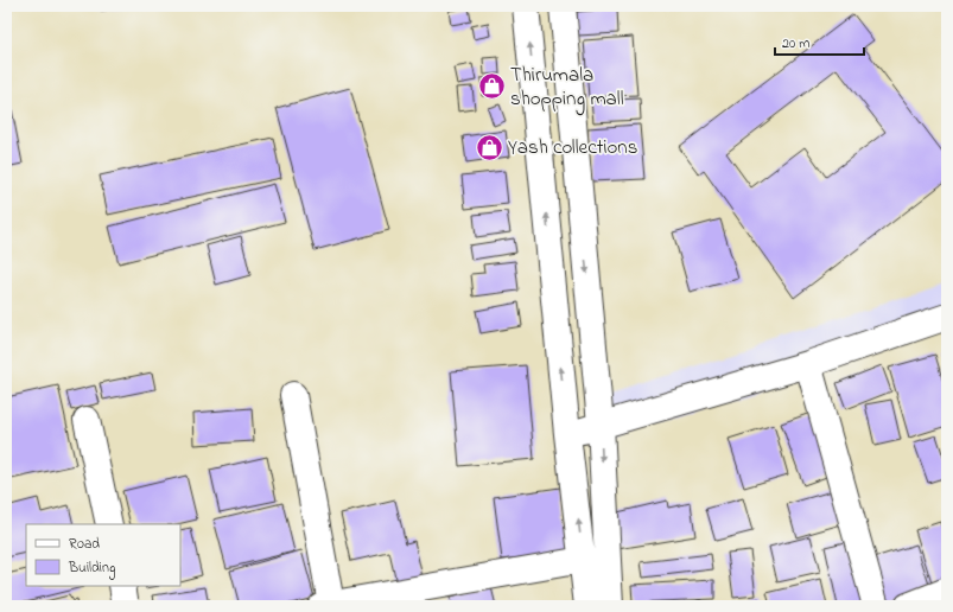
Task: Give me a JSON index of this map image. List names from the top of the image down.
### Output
{
  "places": {
    "shop": ["Thirumala shopping mall", "Yash collections"]
  },
  "legend": ["Road", "Building"],
  "scale_bar": "20 m"
}
